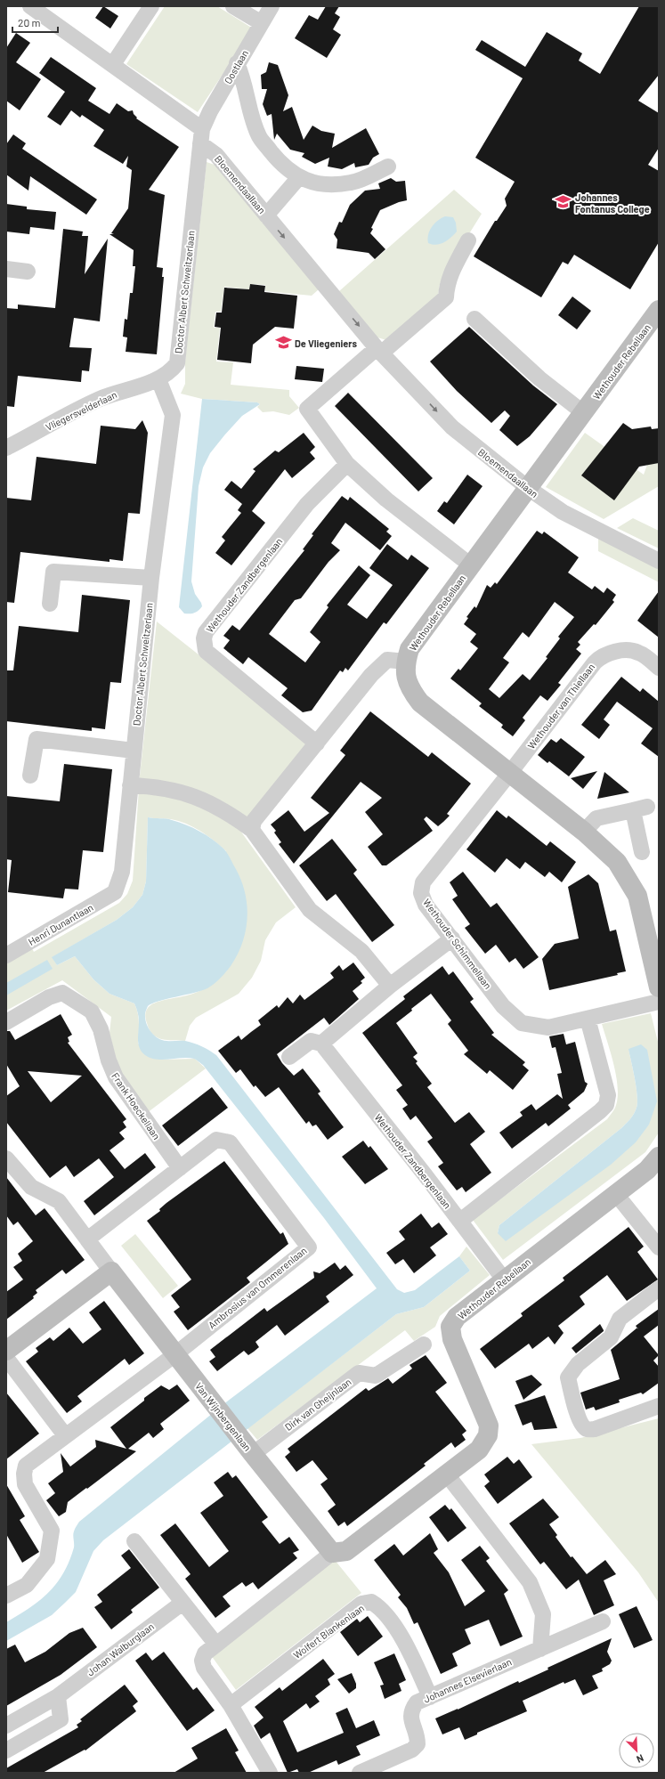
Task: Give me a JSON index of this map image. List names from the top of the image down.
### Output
{
  "streets": {
    "street": [
      "Oostlaan",
      "Bloemendaallaan",
      "Doctor Albert Schweitzerlaan",
      "Wethouder Rebellaan",
      "Vliegersvelderlaan",
      "Wethouder Zandbergenlaan",
      "Wethouder van Thiellaan",
      "Henri Dunantlaan",
      "Wethouder Schimmellaan",
      "Frank Hoeckellaan",
      "Ambrosius van Ommerenlaan",
      "Dirk van Gheijnlaan",
      "Van Wijnbergenlaan",
      "Wolfert Blankenlaan",
      "Johan Walburglaan",
      "Johannes Elsevierlaan"
    ]
  },
  "crossings": [
    ["Oostlaan", "Bloemendaallaan"],
    ["Oostlaan", "Doctor Albert Schweitzerlaan"],
    ["Bloemendaallaan", "Doctor Albert Schweitzerlaan"],
    ["Bloemendaallaan", "Wethouder Rebellaan"],
    ["Doctor Albert Schweitzerlaan", "Vliegersvelderlaan"],
    ["Doctor Albert Schweitzerlaan", "Henri Dunantlaan"],
    ["Wethouder Rebellaan", "Wethouder Zandbergenlaan"],
    ["Wethouder Rebellaan", "Wethouder van Thiellaan"],
    ["Wethouder Rebellaan", "Wethouder Schimmellaan"],
    ["Wethouder van Thiellaan", "Wethouder Schimmellaan"],
    ["Frank Hoeckellaan", "Ambrosius van Ommerenlaan"],
    ["Ambrosius van Ommerenlaan", "Van Wijnbergenlaan"],
    ["Dirk van Gheijnlaan", "Van Wijnbergenlaan"],
    ["Wolfert Blankenlaan", "Johannes Elsevierlaan"]
  ],
  "places": {
    "school or university": ["Johannes Fontanus College", "De Vliegeniers"]
  },
  "scale_bar": "20 m",
  "north": "bottom right"
}
